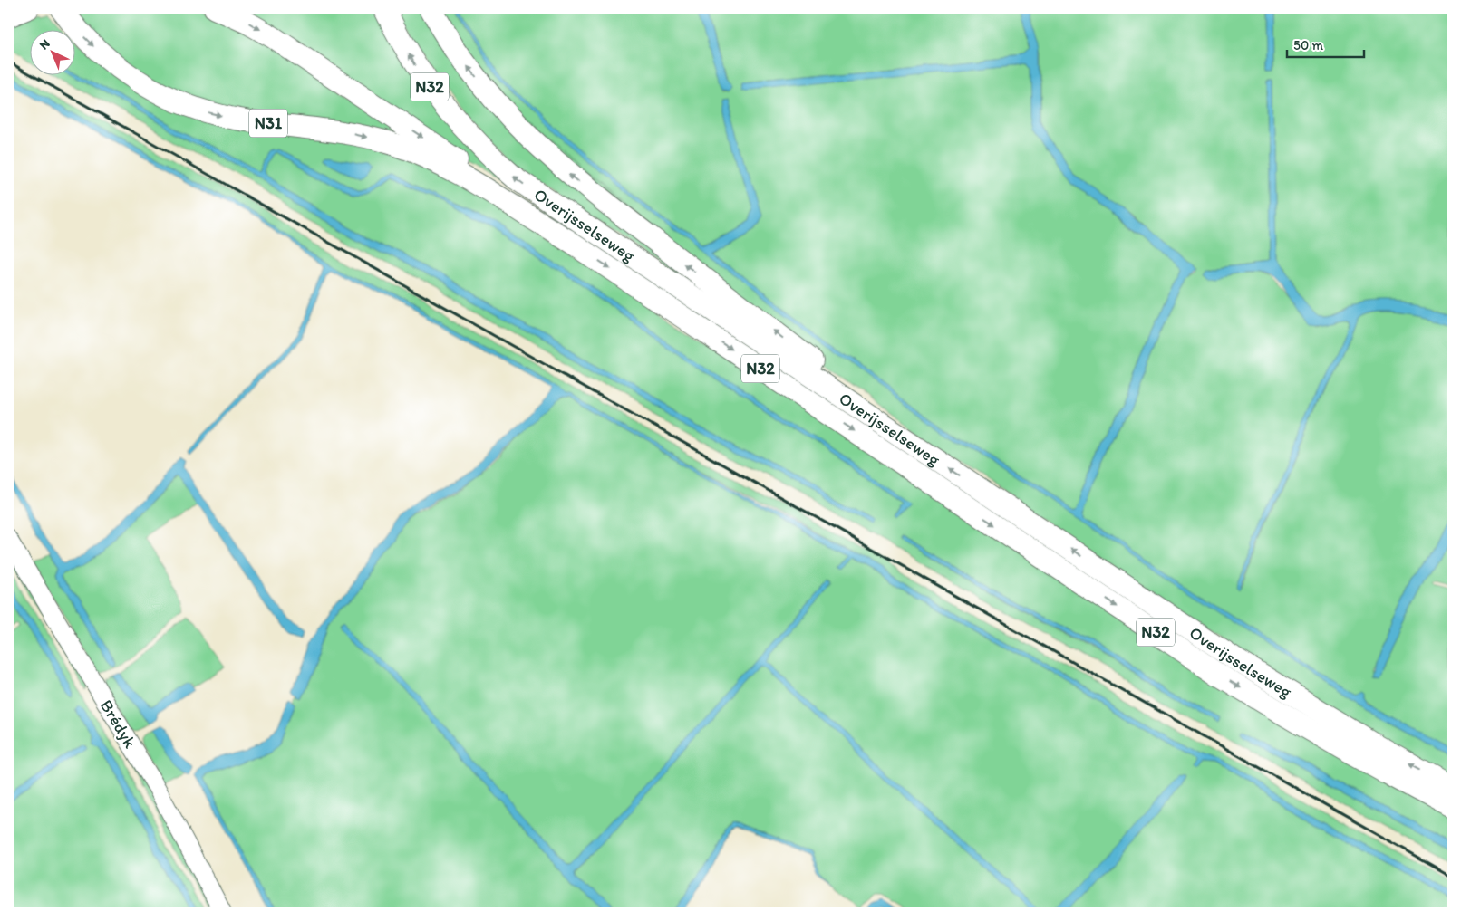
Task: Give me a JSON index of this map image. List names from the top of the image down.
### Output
{
  "streets": {
    "highway": ["N32", "N31", "Overijsselseweg"],
    "street": ["Brédyk"]
  },
  "crossings": [
    ["N32", "Overijsselseweg"],
    ["N31", "Overijsselseweg"]
  ],
  "scale_bar": "50 m",
  "north": "top left"
}
